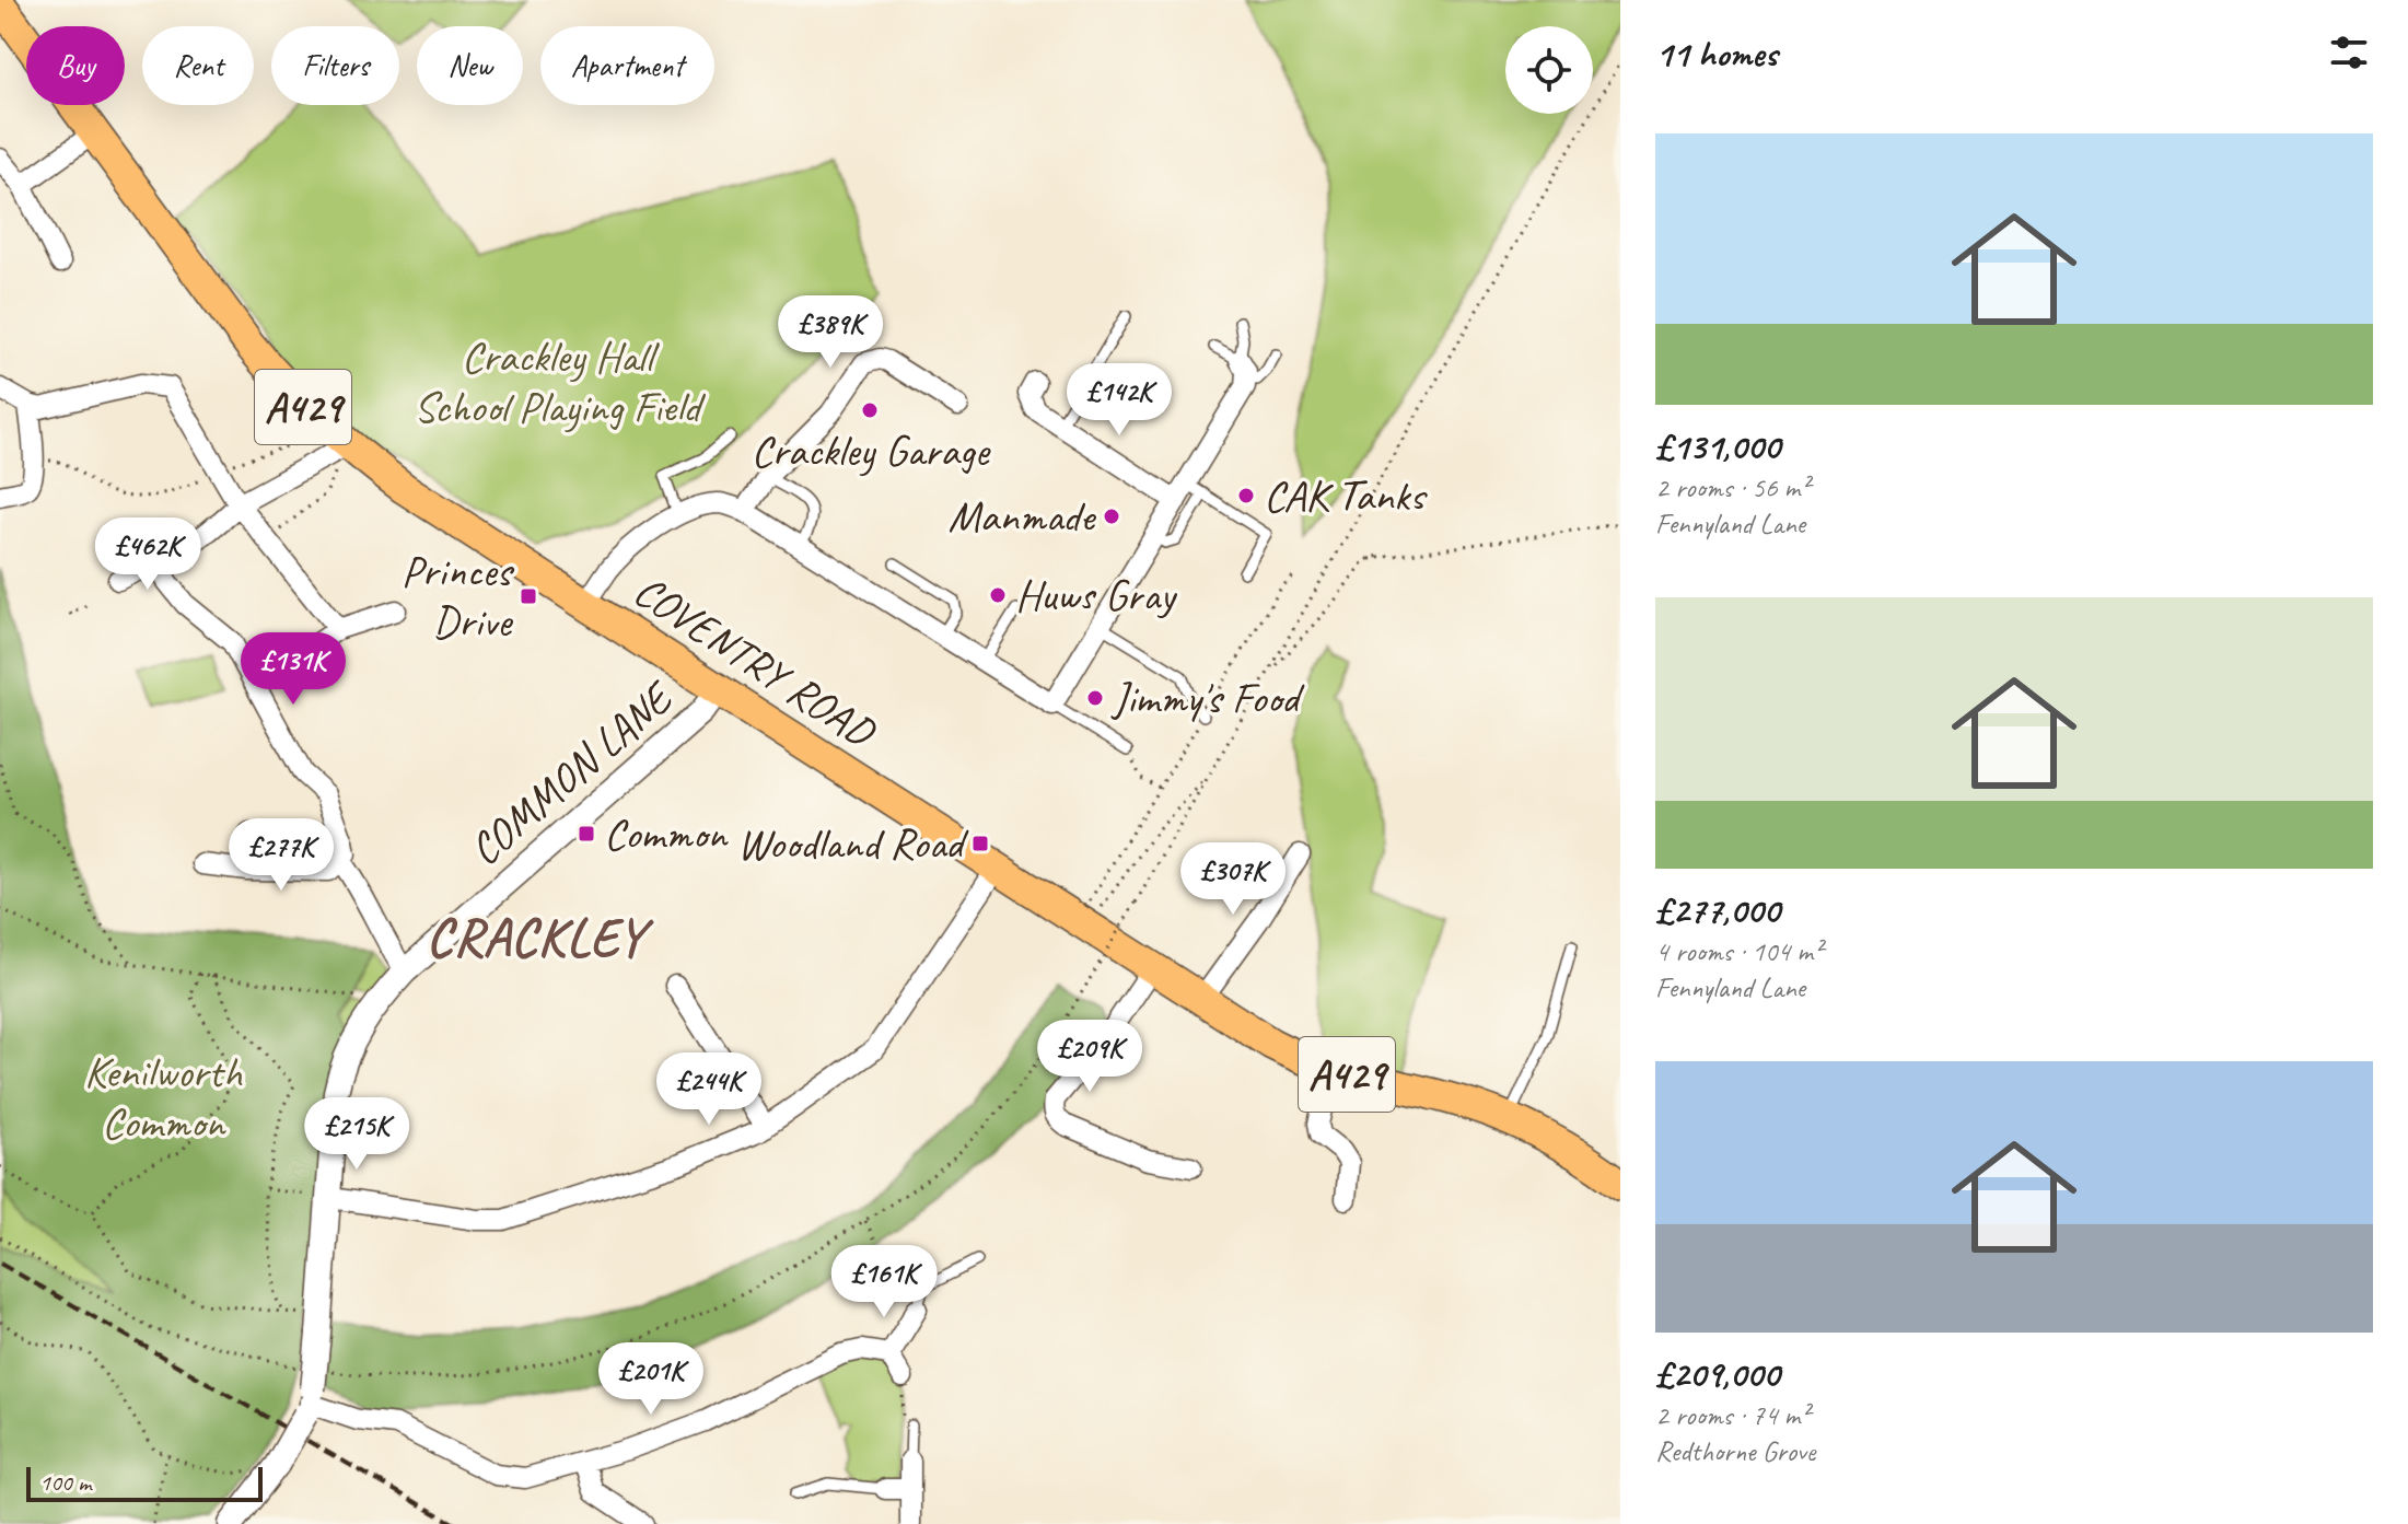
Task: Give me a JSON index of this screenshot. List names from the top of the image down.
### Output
{
  "streets": {
    "main road": ["A429", "COVENTRY ROAD"],
    "street": ["COMMON LANE"]
  },
  "crossings": [
    ["COVENTRY ROAD", "COMMON LANE"]
  ],
  "districts": ["CRACKLEY"],
  "parks": ["Crackley Hall School Playing Field", "Kenilworth Common"],
  "places": {
    "other": [
      "Crackley Garage",
      "CAK Tanks",
      "Manmade",
      "Huws Gray",
      "Jimmy's Food"
    ],
    "transit": ["Princes Drive", "Common", "Woodland Road"]
  },
  "scale_bar": "100 m",
  "page": {
    "heading": "11 homes",
    "chip": [
      "Buy",
      "Rent",
      "Filters",
      "New",
      "Apartment"
    ],
    "list": [
      {
        "name": "£131,000",
        "note": "2 rooms · 56 m² · Fennyland Lane"
      },
      {
        "name": "£277,000",
        "note": "4 rooms · 104 m² · Fennyland Lane"
      },
      {
        "name": "£209,000",
        "note": "2 rooms · 74 m² · Redthorne Grove"
      }
    ],
    "price": [
      "£389K",
      "£142K",
      "£462K",
      "£131K",
      "£277K",
      "£307K",
      "£209K",
      "£244K",
      "£215K",
      "£161K",
      "£201K"
    ],
    "scale": "100 m"
  }
}
